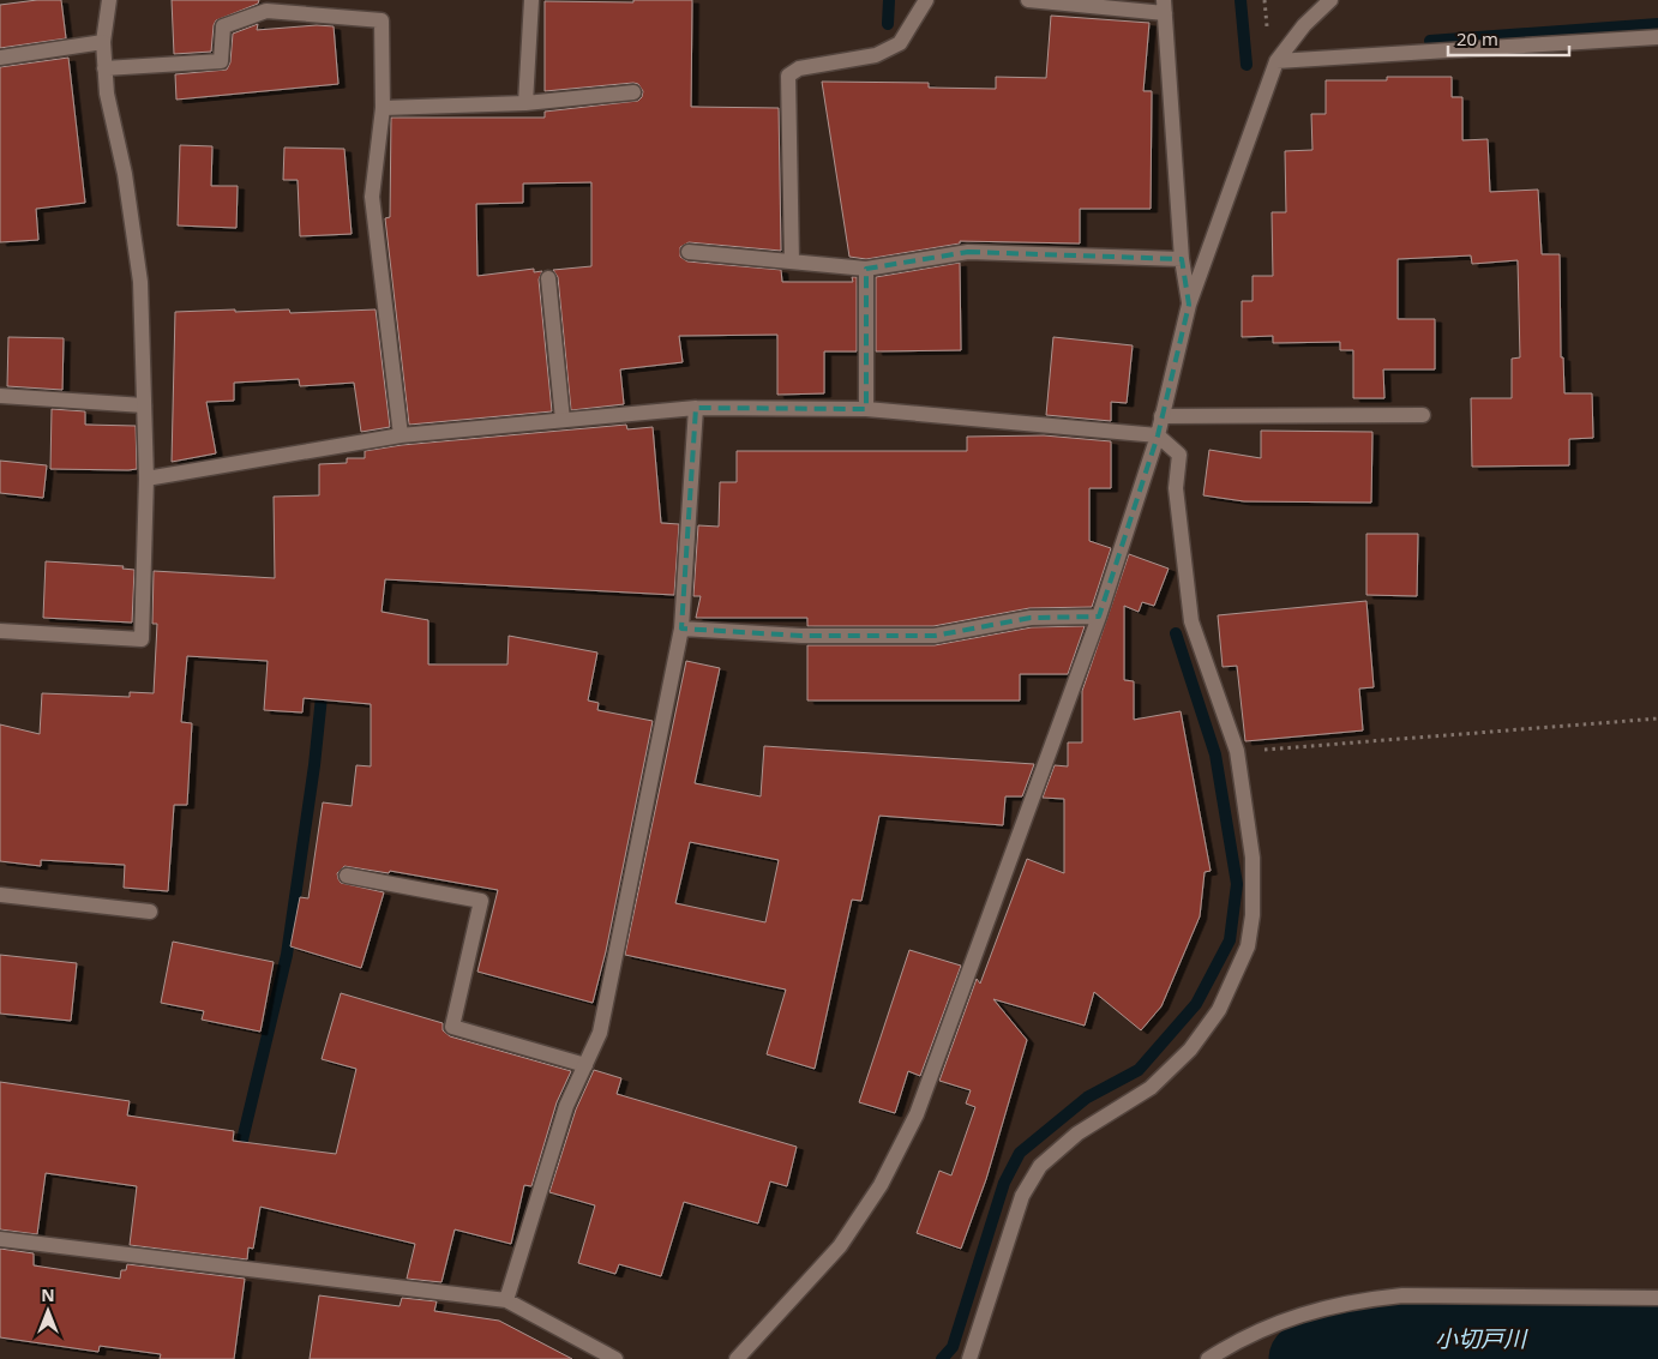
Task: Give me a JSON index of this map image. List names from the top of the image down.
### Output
{
  "water": ["小切戸川"],
  "scale_bar": "20 m",
  "north": "top"
}
